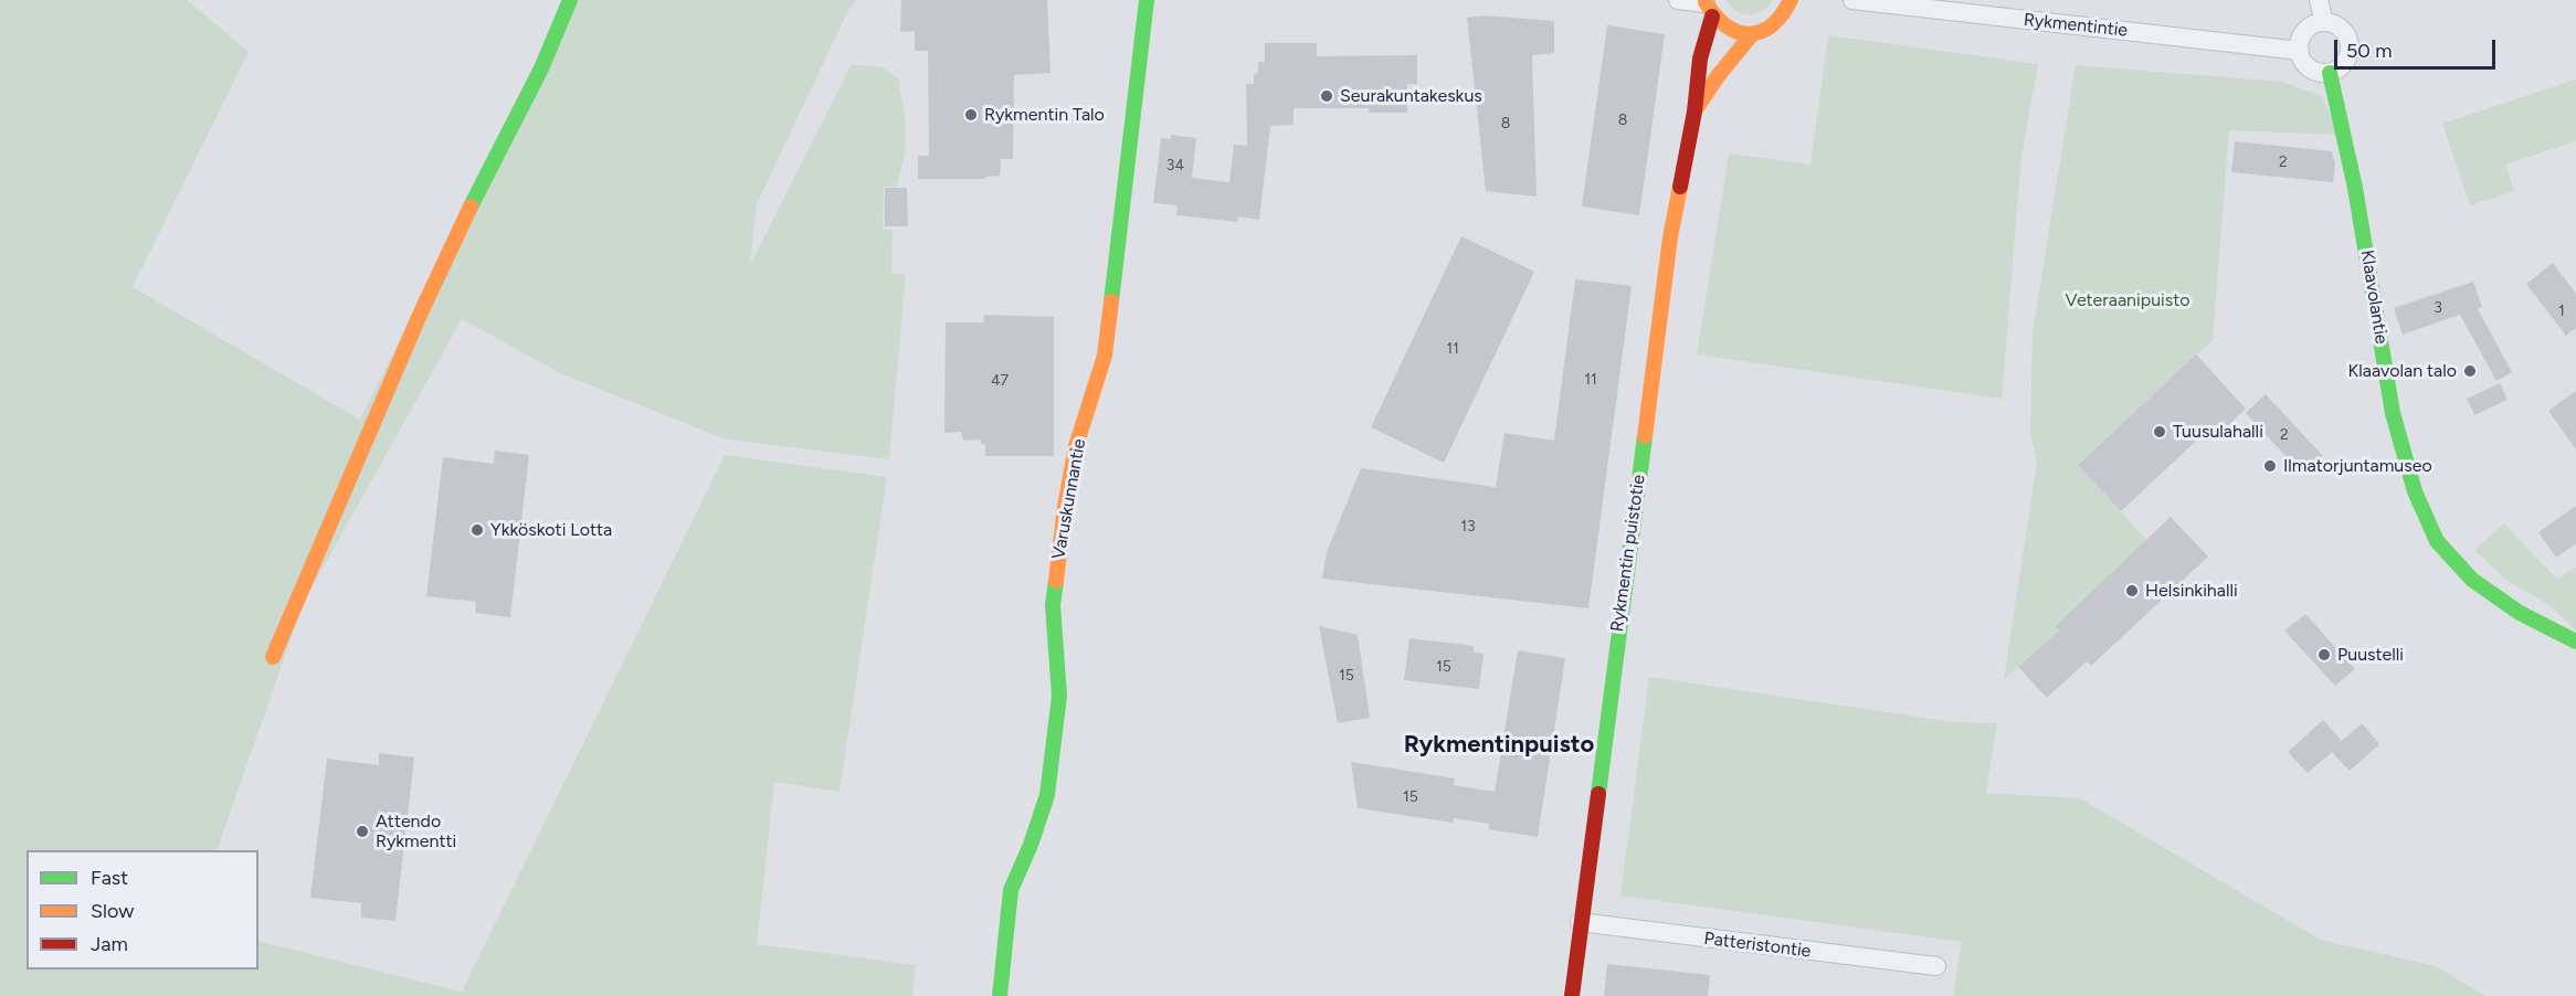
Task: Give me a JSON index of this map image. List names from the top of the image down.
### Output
{
  "streets": {
    "street": [
      "Rykmentintie",
      "Klaavolantie",
      "Varuskunnantie",
      "Rykmentin puistotie",
      "Patteristontie"
    ]
  },
  "crossings": [
    ["Rykmentintie", "Klaavolantie"],
    ["Rykmentin puistotie", "Patteristontie"]
  ],
  "districts": ["Rykmentinpuisto"],
  "parks": ["Veteraanipuisto"],
  "places": [
    "Seurakuntakeskus",
    "Rykmentin Talo",
    "Klaavolan talo",
    "Tuusulahalli",
    "Ilmatorjuntamuseo",
    "Ykköskoti Lotta",
    "Helsinkihalli",
    "Puustelli",
    "Attendo Rykmentti"
  ],
  "house_numbers": [
    "8",
    "8",
    "2",
    "34",
    "3",
    "1",
    "11",
    "11",
    "47",
    "2",
    "13",
    "15",
    "15",
    "15"
  ],
  "legend": ["Fast", "Slow", "Jam"],
  "scale_bar": "50 m"
}
